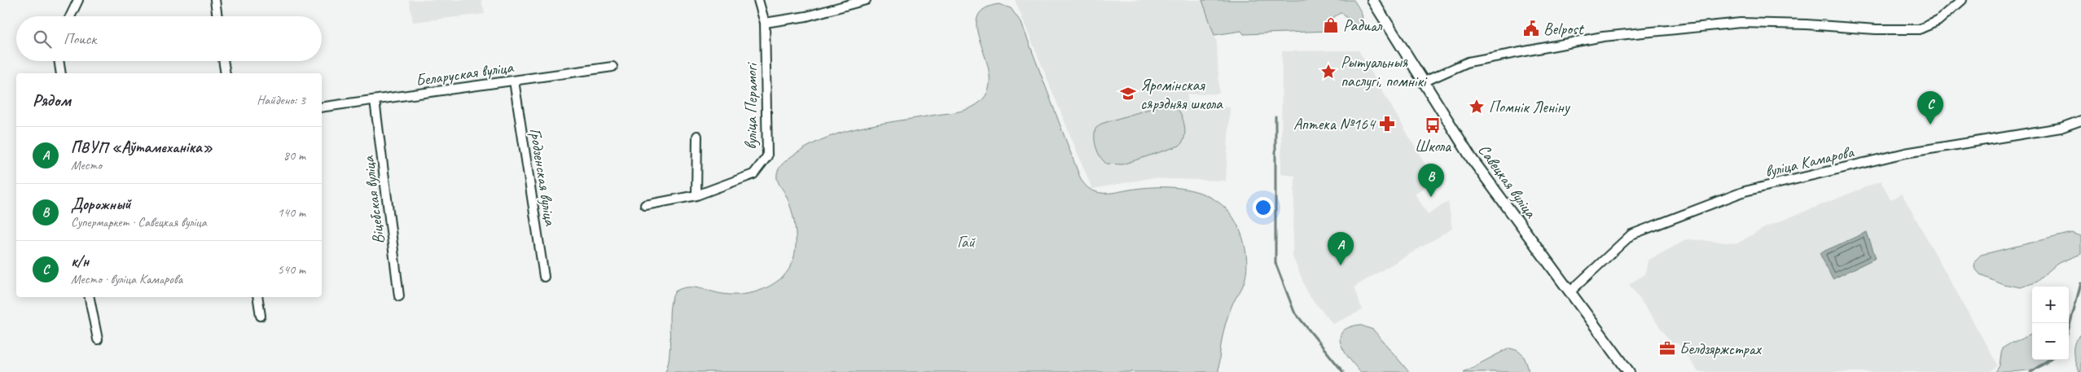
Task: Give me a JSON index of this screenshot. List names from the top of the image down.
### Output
{
  "streets": {
    "main road": ["Савецкая вуліца"],
    "street": [
      "Беларуская вуліца",
      "вуліца Перамогі",
      "вуліца Камарова",
      "Гродзенская вуліца",
      "Віцебская вуліца"
    ]
  },
  "crossings": [
    ["Беларуская вуліца", "Гродзенская вуліца"],
    ["Беларуская вуліца", "Віцебская вуліца"],
    ["вуліца Камарова", "Савецкая вуліца"]
  ],
  "parks": ["Гай"],
  "places": {
    "shop": ["Радиал"],
    "public building": ["Belpost"],
    "place": ["Рытуальныя паслугі, помнікі", "Помнік Леніну"],
    "school or university": ["Яромінская сярэдняя школа"],
    "pharmacy": ["Аптека №164"],
    "bus stop": ["Школа"],
    "office": ["Белдзяржстрах"]
  },
  "page": {
    "search": "Поиск",
    "heading": ["Рядом", "Найдено: 3"],
    "pins": ["C", "B", "A"],
    "list": [
      {
        "mark": "A",
        "name": "ПВУП «Аўтамеханіка»",
        "note": "Место",
        "value": "80 m"
      },
      {
        "mark": "B",
        "name": "Дорожный",
        "note": "Супермаркет · Савецкая вуліца",
        "value": "140 m"
      },
      {
        "mark": "C",
        "name": "к/н",
        "note": "Место · вуліца Камарова",
        "value": "540 m"
      }
    ],
    "map_buttons": ["+", "−"]
  }
}
